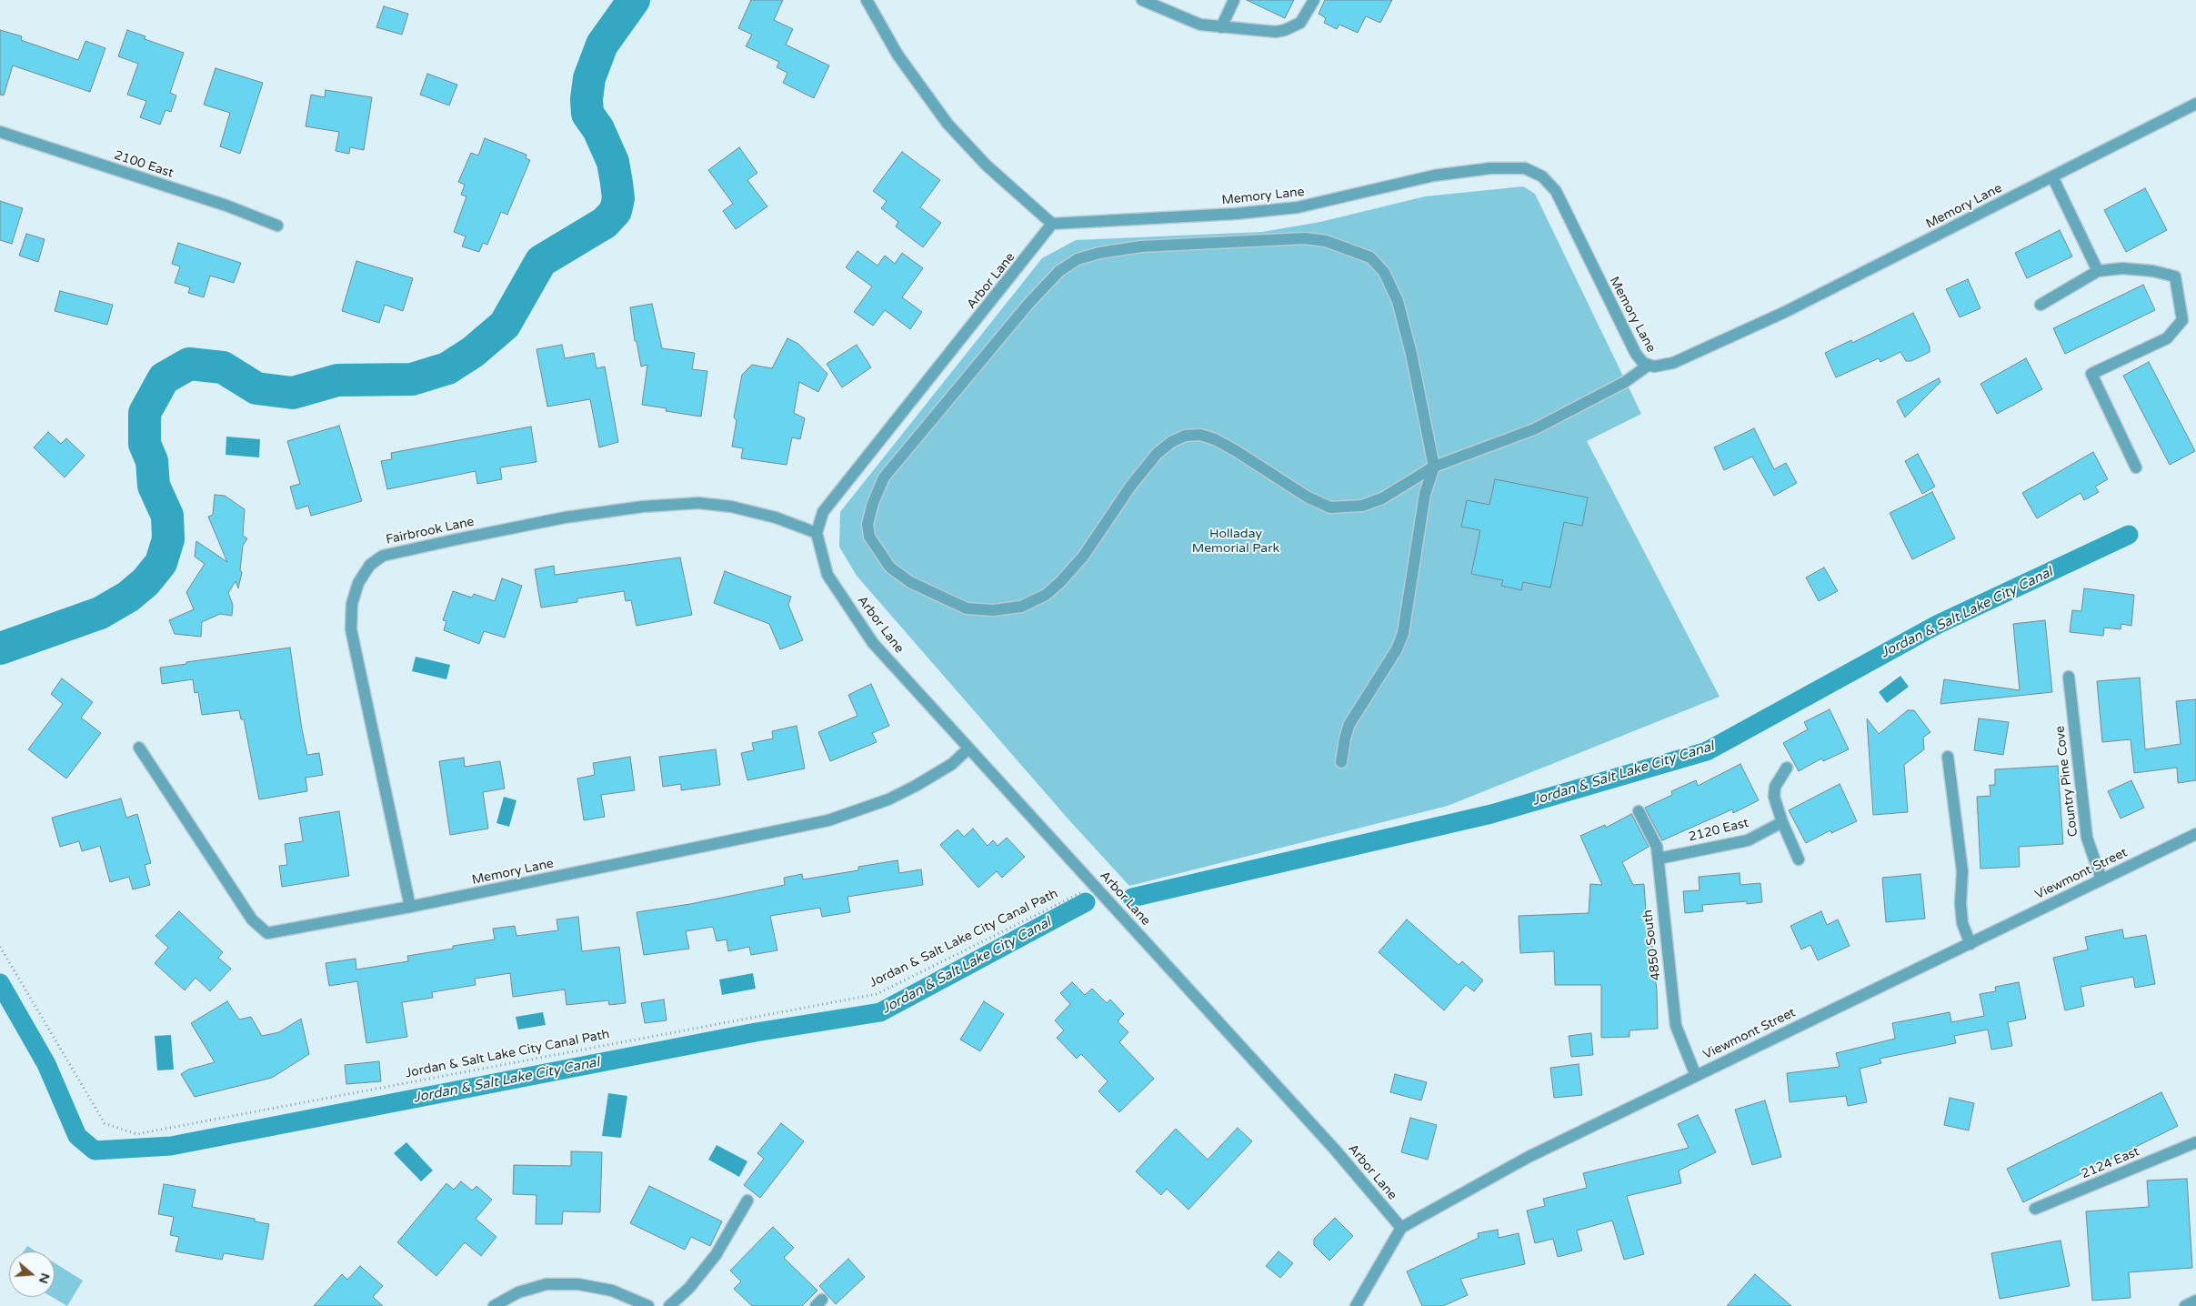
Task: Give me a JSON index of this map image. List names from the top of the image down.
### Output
{
  "streets": {
    "street": [
      "2100 East",
      "Memory Lane",
      "Arbor Lane",
      "Fairbrook Lane",
      "Country Pine Cove",
      "2120 East",
      "Viewmont Street",
      "4850 South",
      "2124 East"
    ],
    "path": ["Jordan & Salt Lake City Canal Path"]
  },
  "crossings": [
    ["Memory Lane", "Arbor Lane"],
    ["Memory Lane", "Fairbrook Lane"],
    ["Arbor Lane", "Fairbrook Lane"],
    ["Arbor Lane", "Viewmont Street"],
    ["Arbor Lane", "Jordan & Salt Lake City Canal Path"],
    ["Country Pine Cove", "Viewmont Street"],
    ["2120 East", "4850 South"],
    ["Viewmont Street", "4850 South"]
  ],
  "water": ["Jordan & Salt Lake City Canal"],
  "parks": ["Holladay Memorial Park"],
  "north": "right"
}
